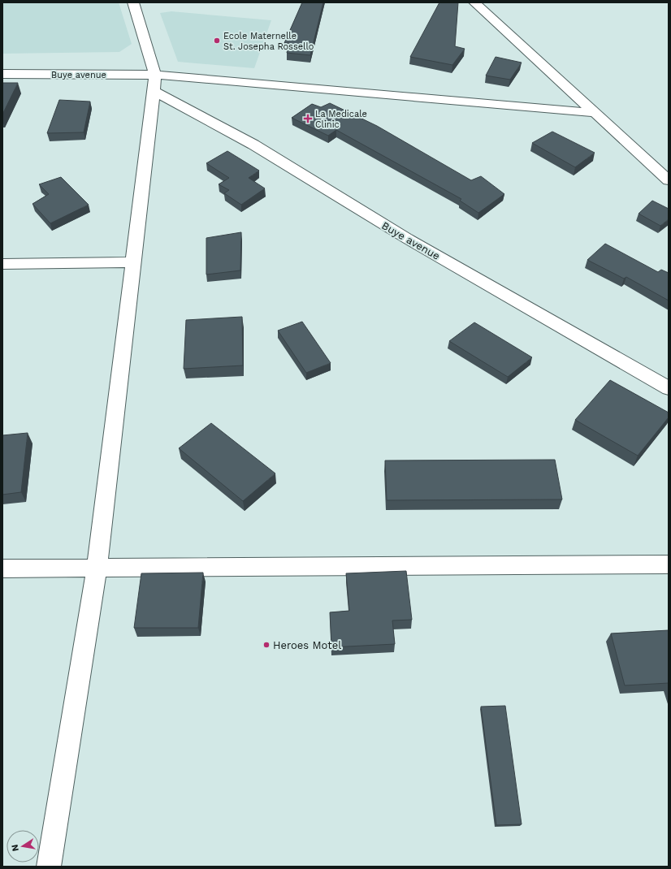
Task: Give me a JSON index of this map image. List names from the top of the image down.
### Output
{
  "streets": {
    "street": ["Buye avenue"]
  },
  "places": {
    "other": ["Ecole Maternelle St. Josepha Rossello", "Heroes Motel"],
    "health": ["La Medicale Clinic"]
  },
  "north": "left"
}
